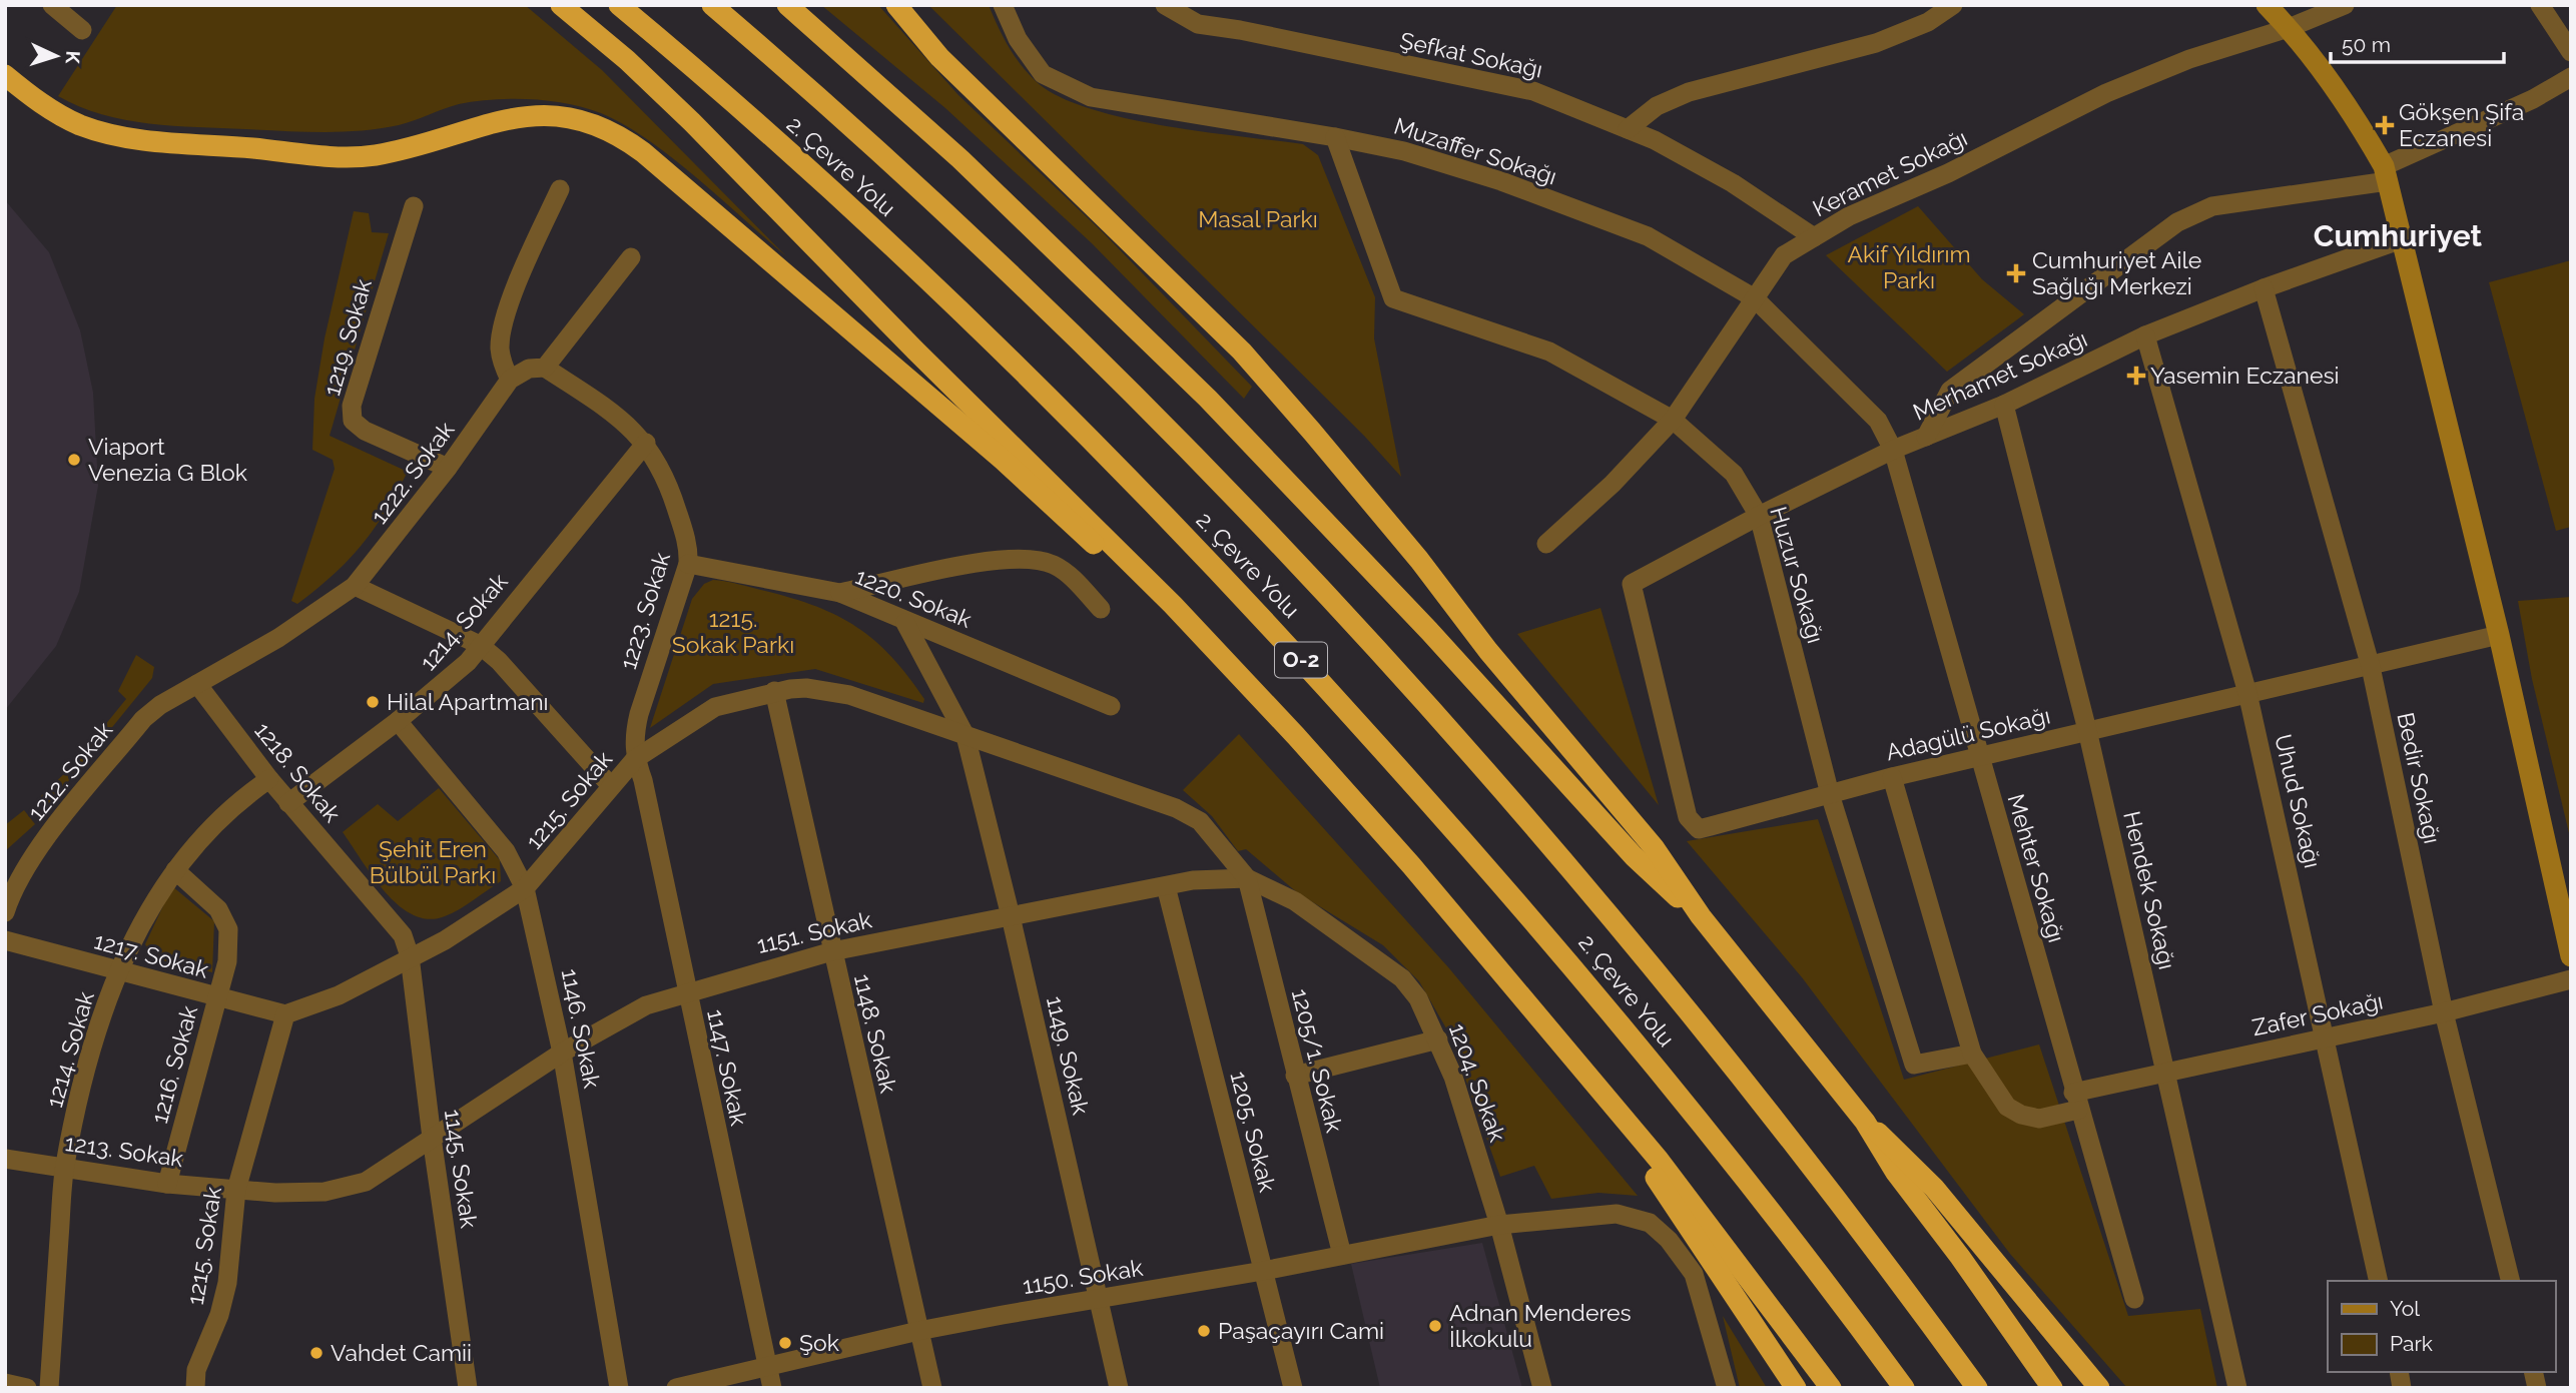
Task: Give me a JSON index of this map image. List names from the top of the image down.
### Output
{
  "streets": {
    "highway": ["2. Çevre Yolu", "O-2"],
    "street": [
      "Şefkat Sokağı",
      "Muzaffer Sokağı",
      "Keramet Sokağı",
      "1219. Sokak",
      "Merhamet Sokağı",
      "1222. Sokak",
      "Huzur Sokağı",
      "1220. Sokak",
      "1223. Sokak",
      "1214. Sokak",
      "Adagülü Sokağı",
      "1212. Sokak",
      "1218. Sokak",
      "Bedir Sokağı",
      "1215. Sokak",
      "Uhud Sokağı",
      "Mehter Sokağı",
      "Hendek Sokağı",
      "1151. Sokak",
      "1217. Sokak",
      "Zafer Sokağı",
      "1146. Sokak",
      "1148. Sokak",
      "1149. Sokak",
      "1205/1. Sokak",
      "1216. Sokak",
      "1147. Sokak",
      "1204. Sokak",
      "1205. Sokak",
      "1213. Sokak",
      "1145. Sokak",
      "1150. Sokak"
    ]
  },
  "crossings": [
    ["Şefkat Sokağı", "Keramet Sokağı"],
    ["Muzaffer Sokağı", "Keramet Sokağı"],
    ["Muzaffer Sokağı", "Merhamet Sokağı"],
    ["Muzaffer Sokağı", "Huzur Sokağı"],
    ["Muzaffer Sokağı", "Mehter Sokağı"],
    ["Keramet Sokağı", "Huzur Sokağı"],
    ["1219. Sokak", "1222. Sokak"],
    ["Merhamet Sokağı", "Huzur Sokağı"],
    ["Merhamet Sokağı", "Adagülü Sokağı"],
    ["Merhamet Sokağı", "Bedir Sokağı"],
    ["Merhamet Sokağı", "Uhud Sokağı"],
    ["Merhamet Sokağı", "Mehter Sokağı"],
    ["Merhamet Sokağı", "Hendek Sokağı"],
    ["1222. Sokak", "1212. Sokak"],
    ["1222. Sokak", "1218. Sokak"],
    ["Huzur Sokağı", "Adagülü Sokağı"],
    ["Huzur Sokağı", "Zafer Sokağı"],
    ["1220. Sokak", "1223. Sokak"],
    ["1220. Sokak", "1149. Sokak"],
    ["1223. Sokak", "1214. Sokak"],
    ["1223. Sokak", "1215. Sokak"],
    ["1223. Sokak", "1147. Sokak"],
    ["1214. Sokak", "1218. Sokak"],
    ["1214. Sokak", "1217. Sokak"],
    ["1214. Sokak", "1146. Sokak"],
    ["1214. Sokak", "1216. Sokak"],
    ["1214. Sokak", "1213. Sokak"],
    ["Adagülü Sokağı", "Bedir Sokağı"],
    ["Adagülü Sokağı", "Uhud Sokağı"],
    ["Adagülü Sokağı", "Mehter Sokağı"],
    ["Adagülü Sokağı", "Hendek Sokağı"],
    ["Adagülü Sokağı", "Zafer Sokağı"],
    ["1212. Sokak", "1218. Sokak"],
    ["1218. Sokak", "1215. Sokak"],
    ["1218. Sokak", "1145. Sokak"],
    ["Bedir Sokağı", "Zafer Sokağı"],
    ["1215. Sokak", "1151. Sokak"],
    ["1215. Sokak", "1217. Sokak"],
    ["1215. Sokak", "1146. Sokak"],
    ["1215. Sokak", "1148. Sokak"],
    ["1215. Sokak", "1149. Sokak"],
    ["1215. Sokak", "1205/1. Sokak"],
    ["1215. Sokak", "1147. Sokak"],
    ["1215. Sokak", "1204. Sokak"],
    ["1215. Sokak", "1213. Sokak"],
    ["1215. Sokak", "1145. Sokak"],
    ["Uhud Sokağı", "Zafer Sokağı"],
    ["Mehter Sokağı", "Zafer Sokağı"],
    ["Hendek Sokağı", "Zafer Sokağı"],
    ["1151. Sokak", "1146. Sokak"],
    ["1151. Sokak", "1148. Sokak"],
    ["1151. Sokak", "1149. Sokak"],
    ["1151. Sokak", "1205/1. Sokak"],
    ["1151. Sokak", "1147. Sokak"],
    ["1151. Sokak", "1204. Sokak"],
    ["1151. Sokak", "1205. Sokak"],
    ["1151. Sokak", "1213. Sokak"],
    ["1151. Sokak", "1145. Sokak"],
    ["1217. Sokak", "1216. Sokak"],
    ["1148. Sokak", "1150. Sokak"],
    ["1149. Sokak", "1150. Sokak"],
    ["1205/1. Sokak", "1204. Sokak"],
    ["1205/1. Sokak", "1150. Sokak"],
    ["1216. Sokak", "1213. Sokak"],
    ["1147. Sokak", "1150. Sokak"],
    ["1204. Sokak", "1150. Sokak"],
    ["1205. Sokak", "1150. Sokak"],
    ["1213. Sokak", "1145. Sokak"]
  ],
  "districts": ["Cumhuriyet"],
  "parks": [
    "Masal Parkı",
    "Akif Yıldırım Parkı",
    "1215. Sokak Parkı",
    "Şehit Eren Bülbül Parkı"
  ],
  "places": {
    "health": ["Gökşen Şifa Eczanesi", "Cumhuriyet Aile Sağlığı Merkezi", "Yasemin Eczanesi"],
    "other": [
      "Viaport Venezia G Blok",
      "Hilal Apartmanı",
      "Adnan Menderes İlkokulu",
      "Paşaçayırı Cami",
      "Şok",
      "Vahdet Camii"
    ]
  },
  "legend": ["Yol", "Park"],
  "scale_bar": "50 m",
  "north": "right"
}
